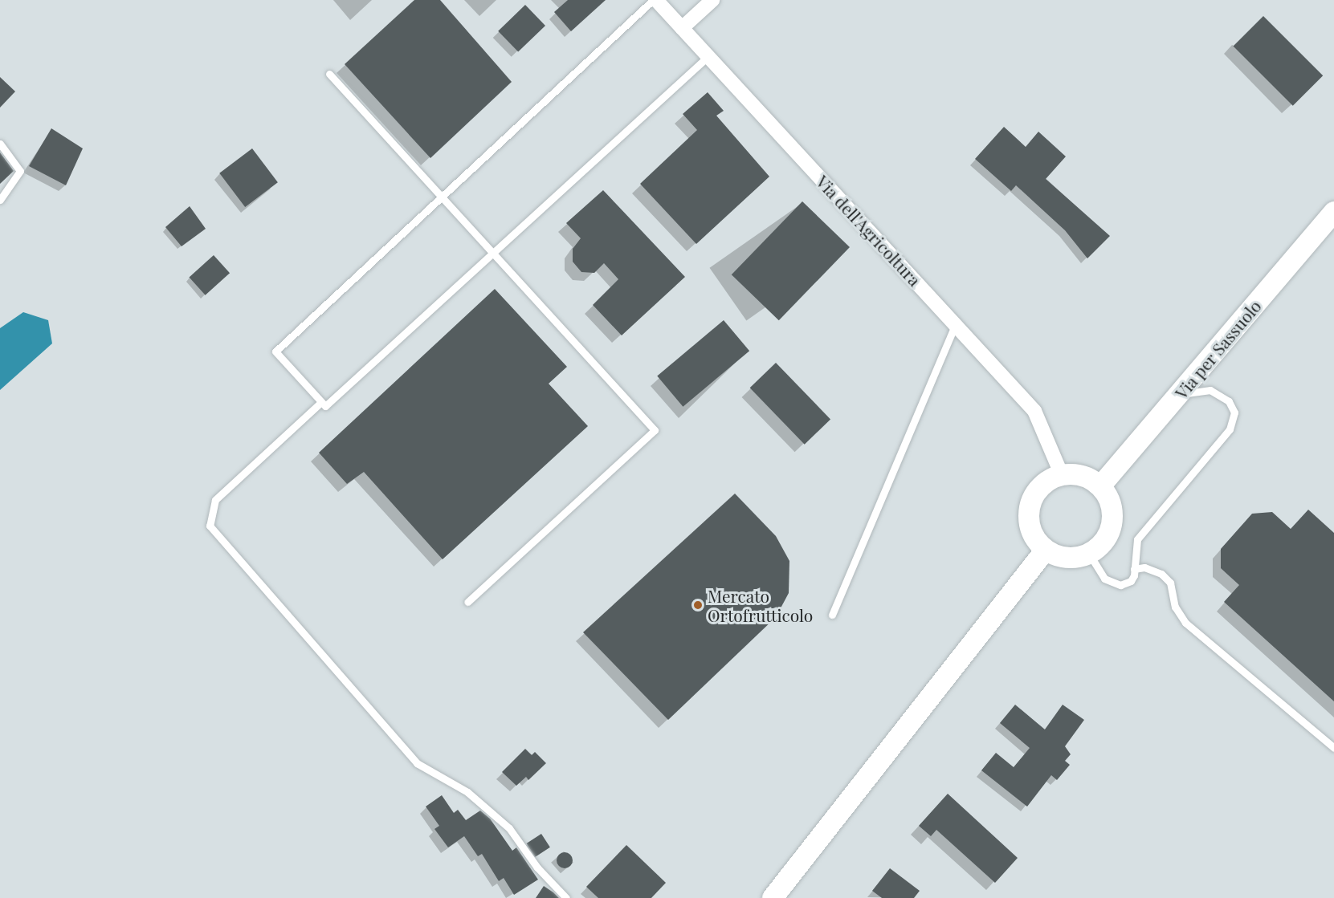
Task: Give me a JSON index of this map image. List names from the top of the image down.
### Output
{
  "streets": {
    "main road": ["Via per Sassuolo"],
    "street": ["Via dell'Agricoltura"]
  },
  "crossings": [
    ["Via dell'Agricoltura", "Via per Sassuolo"]
  ],
  "places": ["Mercato Ortofrutticolo"]
}
